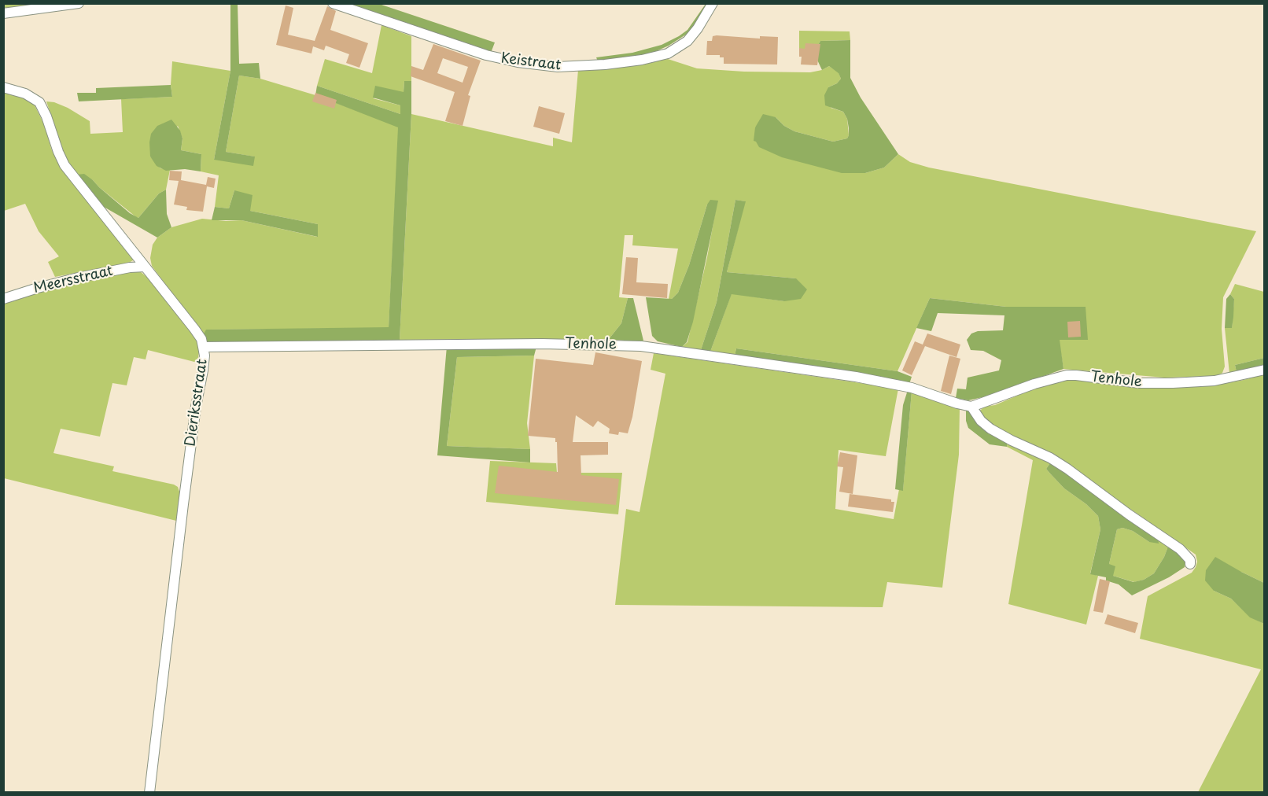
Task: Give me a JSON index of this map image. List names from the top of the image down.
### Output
{
  "streets": {
    "street": [
      "Keistraat",
      "Meersstraat",
      "Tenhole",
      "Dieriksstraat"
    ]
  },
  "crossings": [
    ["Meersstraat", "Dieriksstraat"],
    ["Tenhole", "Dieriksstraat"]
  ]
}
